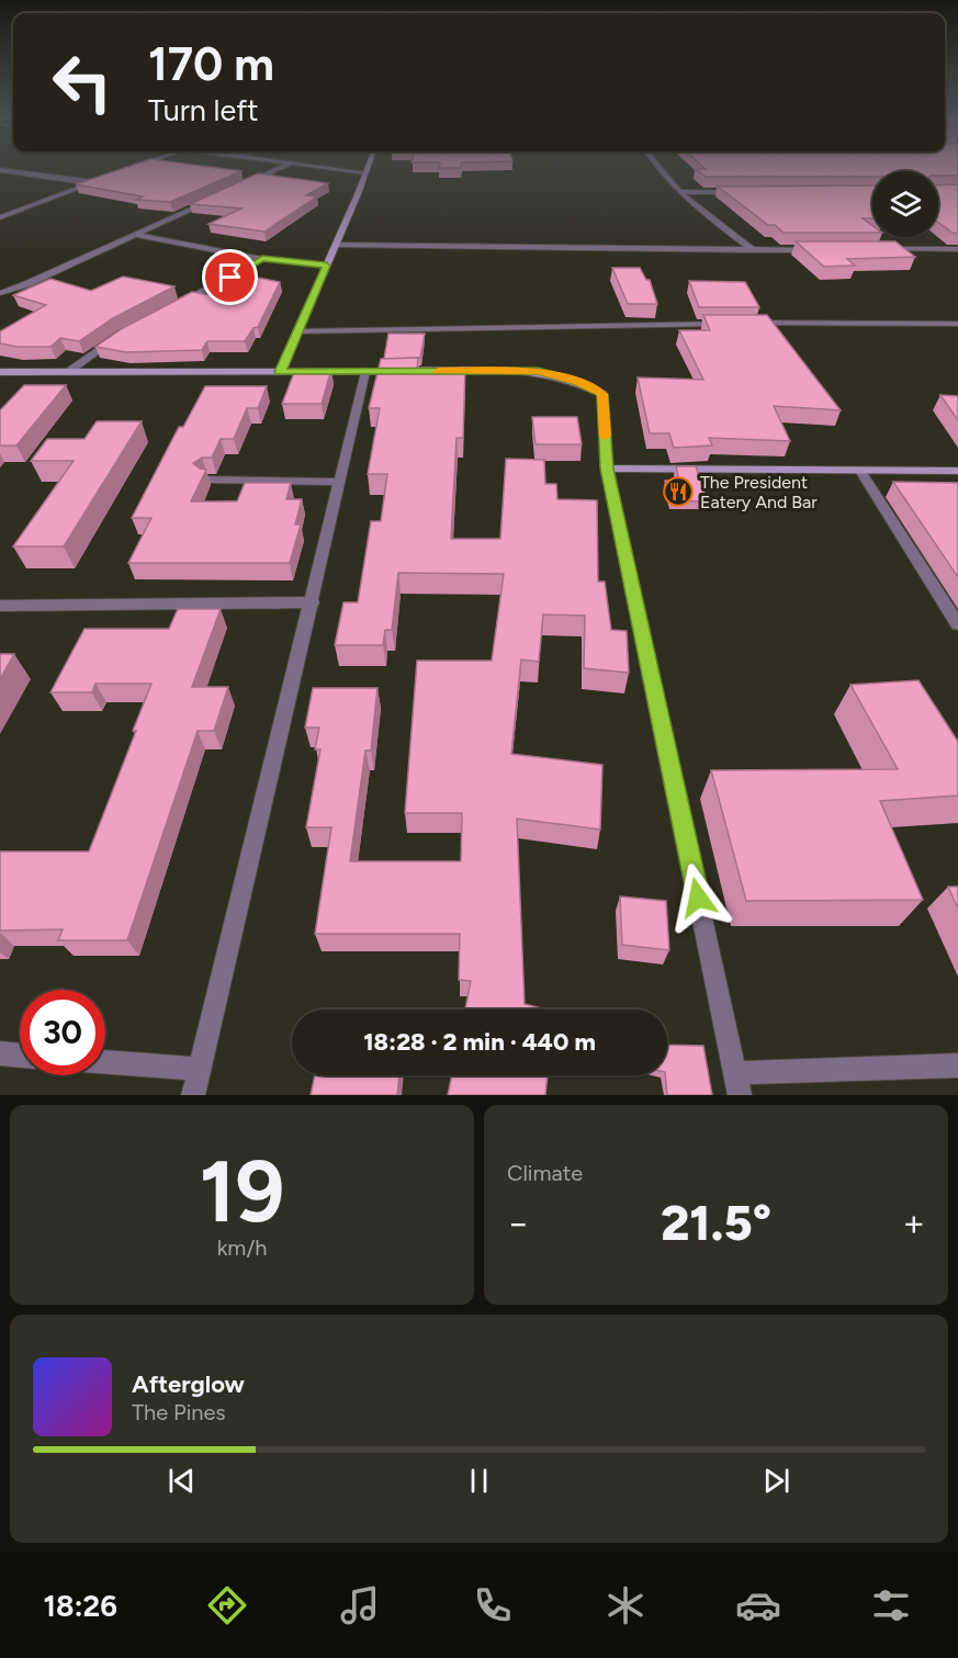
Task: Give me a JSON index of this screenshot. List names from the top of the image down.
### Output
{
  "places": {
    "restaurant": ["The President Eatery And Bar"]
  },
  "page": {
    "turn": ["170 m", "Turn left"],
    "limit": "30",
    "trip": "18:28 · 2 min · 440 m",
    "tile": [
      ["19", "km/h"],
      "Climate"
    ],
    "heat": ["−", "21.5°", "+"],
    "song": ["Afterglow", "The Pines"],
    "tabs": "18:26"
  }
}
